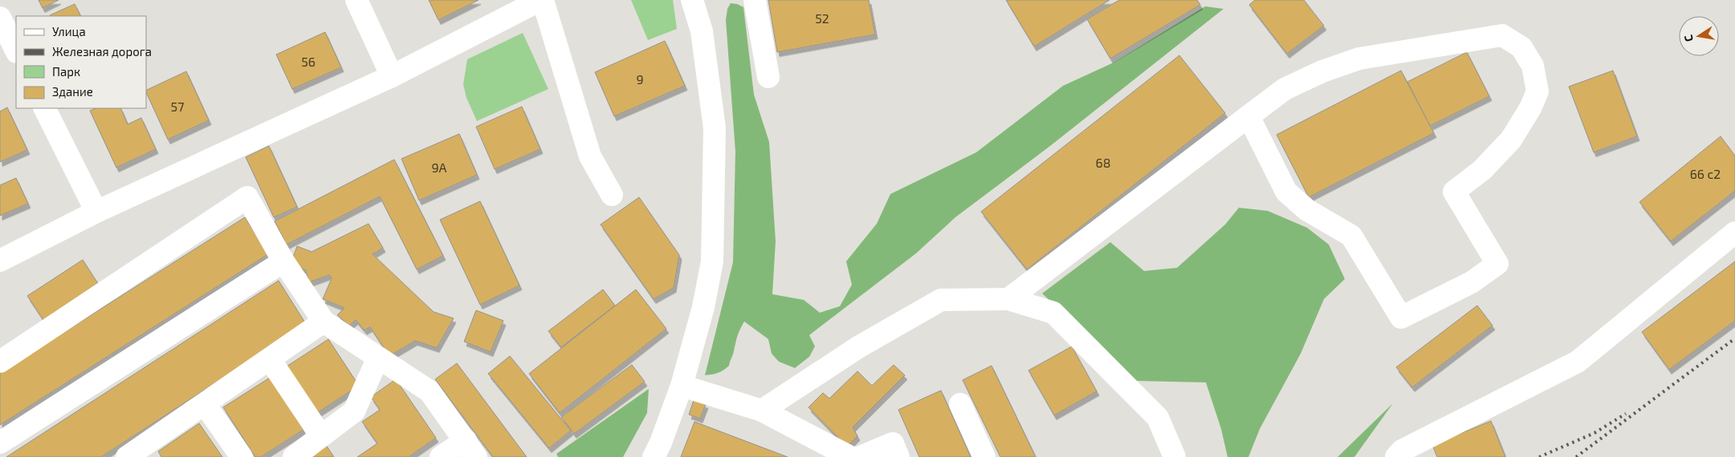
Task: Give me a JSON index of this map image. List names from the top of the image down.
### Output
{
  "house_numbers": [
    "52",
    "56",
    "9",
    "57",
    "68",
    "9А",
    "66 с2"
  ],
  "legend": [
    "Улица",
    "Железная дорога",
    "Парк",
    "Здание"
  ],
  "north": "left"
}
